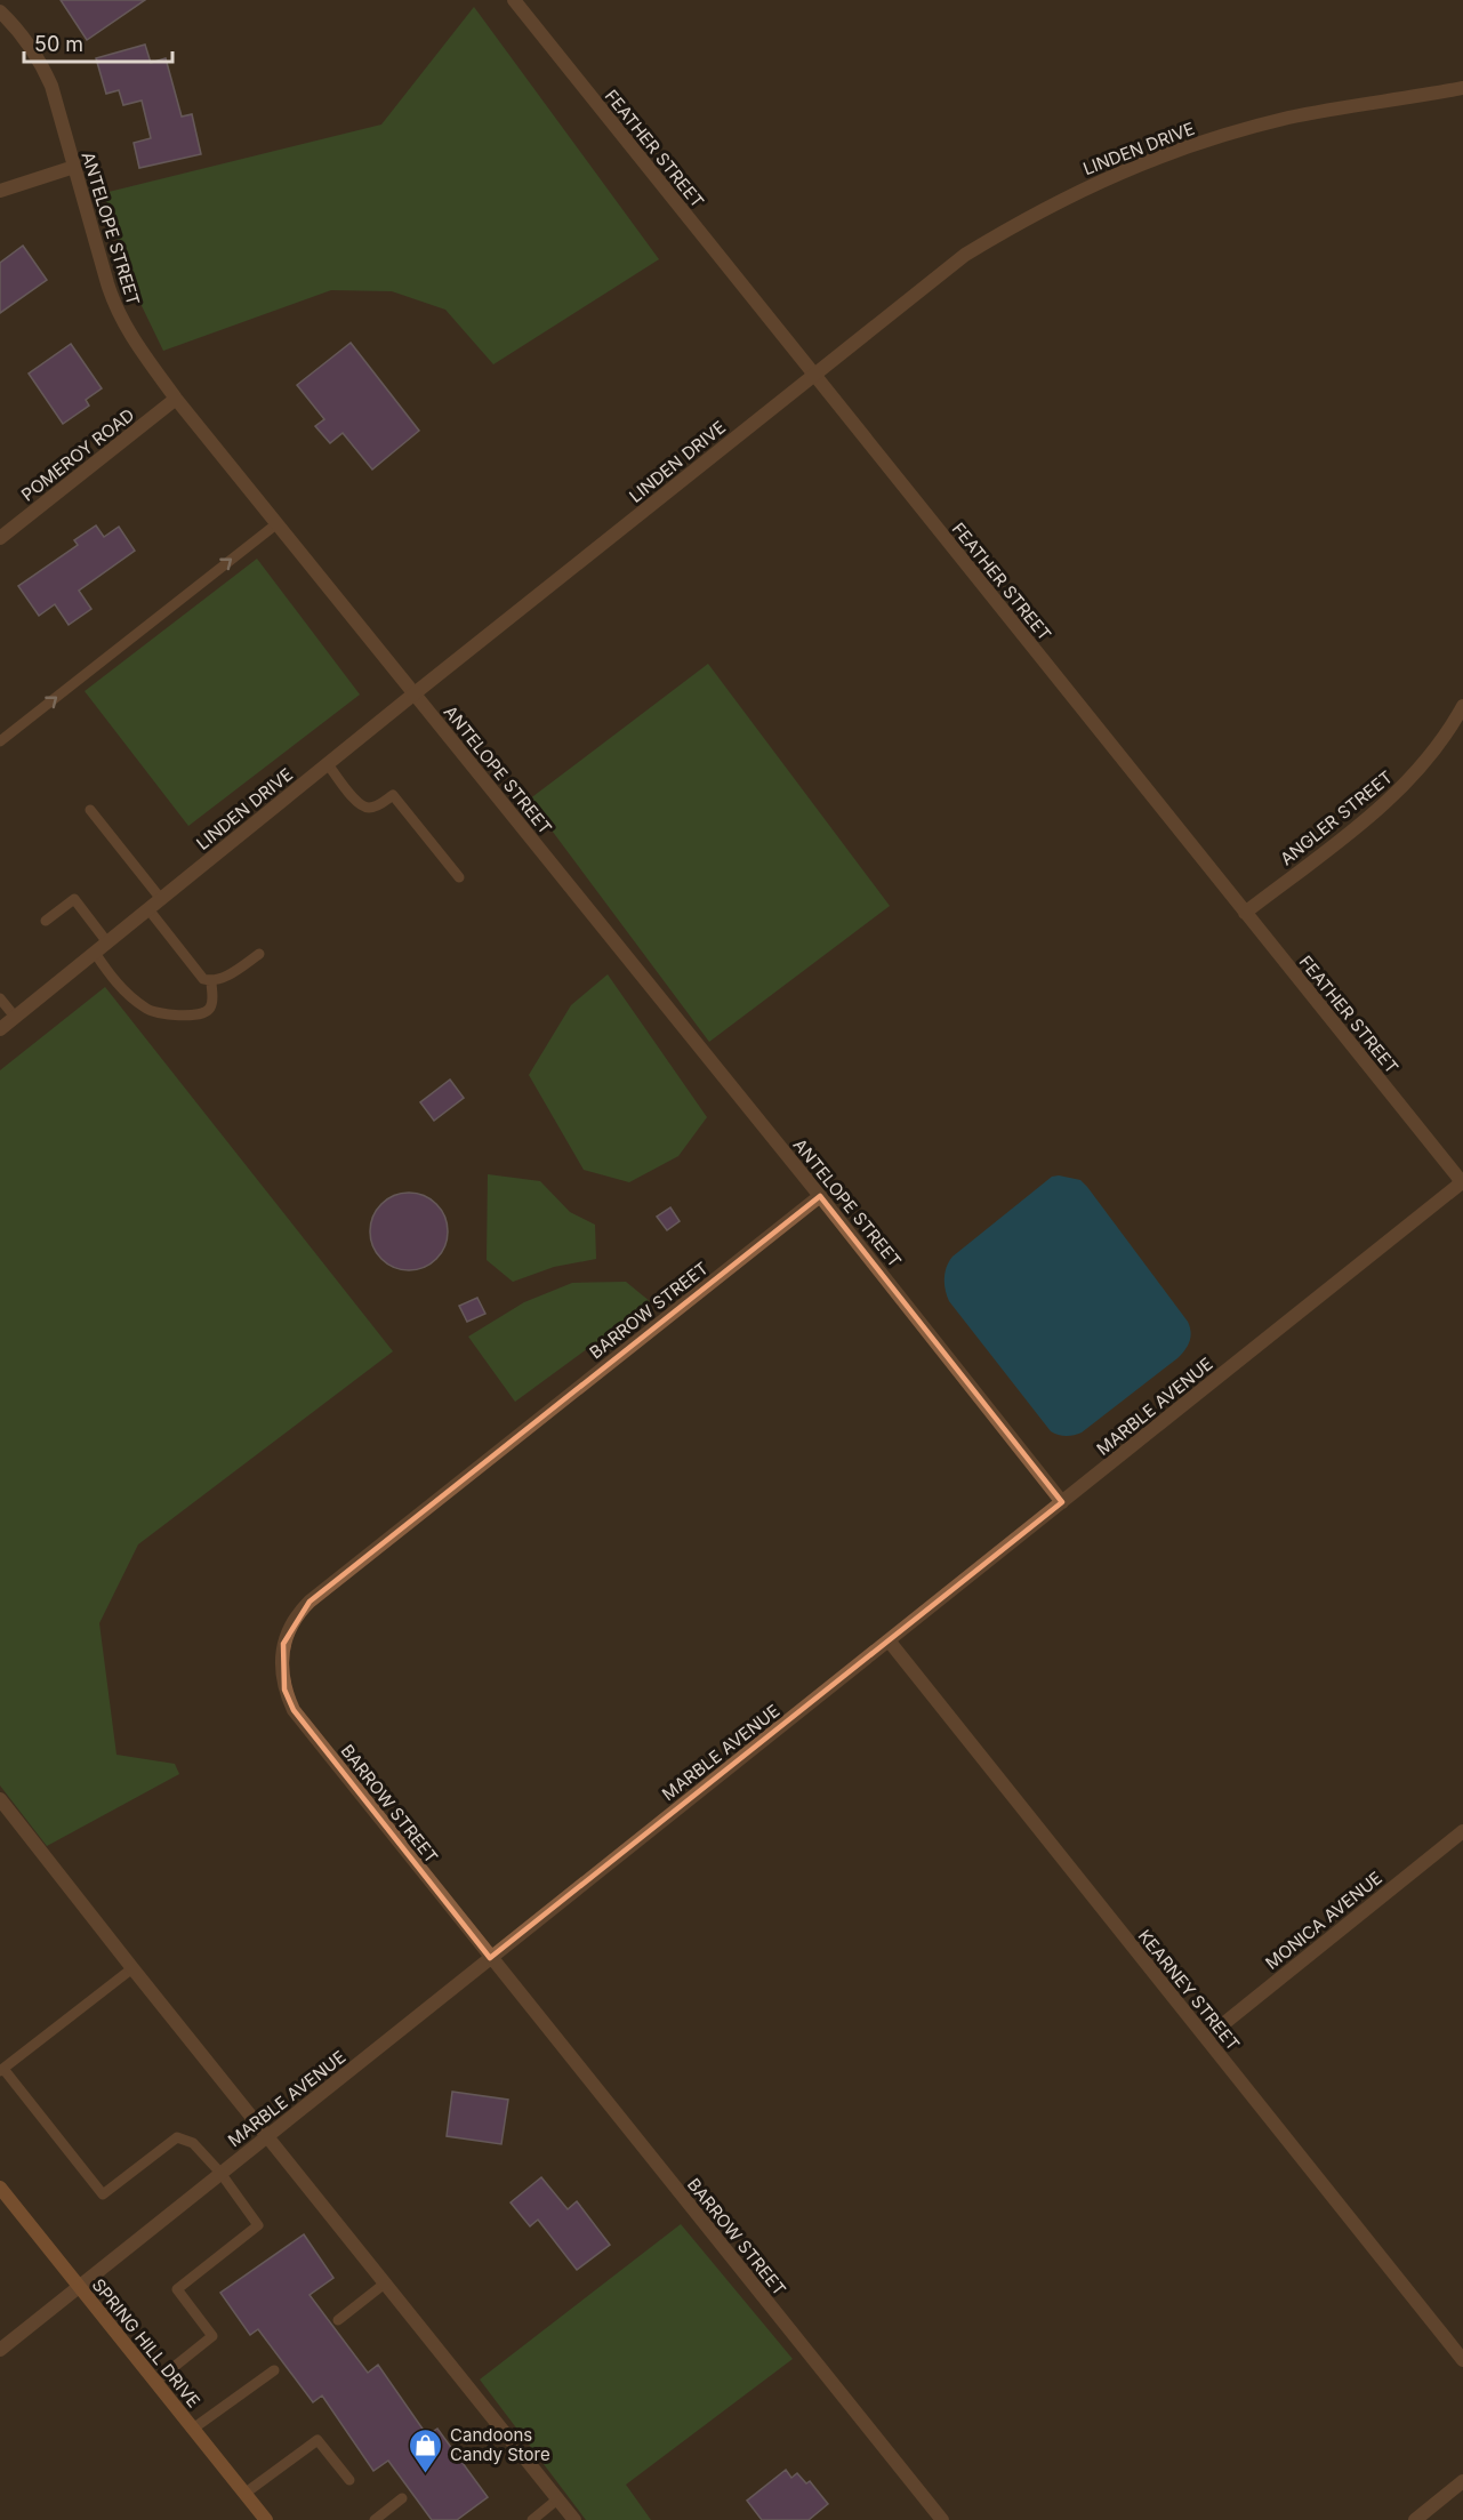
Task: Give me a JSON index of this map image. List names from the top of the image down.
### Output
{
  "streets": {
    "main road": ["SPRING HILL DRIVE"],
    "street": [
      "FEATHER STREET",
      "LINDEN DRIVE",
      "ANTELOPE STREET",
      "POMEROY ROAD",
      "ANGLER STREET",
      "BARROW STREET",
      "MARBLE AVENUE",
      "MONICA AVENUE",
      "KEARNEY STREET"
    ]
  },
  "crossings": [
    ["FEATHER STREET", "LINDEN DRIVE"],
    ["FEATHER STREET", "ANGLER STREET"],
    ["FEATHER STREET", "MARBLE AVENUE"],
    ["LINDEN DRIVE", "ANTELOPE STREET"],
    ["ANTELOPE STREET", "POMEROY ROAD"],
    ["ANTELOPE STREET", "BARROW STREET"],
    ["ANTELOPE STREET", "MARBLE AVENUE"],
    ["BARROW STREET", "MARBLE AVENUE"],
    ["MARBLE AVENUE", "KEARNEY STREET"],
    ["MARBLE AVENUE", "SPRING HILL DRIVE"],
    ["MONICA AVENUE", "KEARNEY STREET"]
  ],
  "places": {
    "shop": ["Candoons Candy Store"]
  },
  "scale_bar": "50 m"
}
